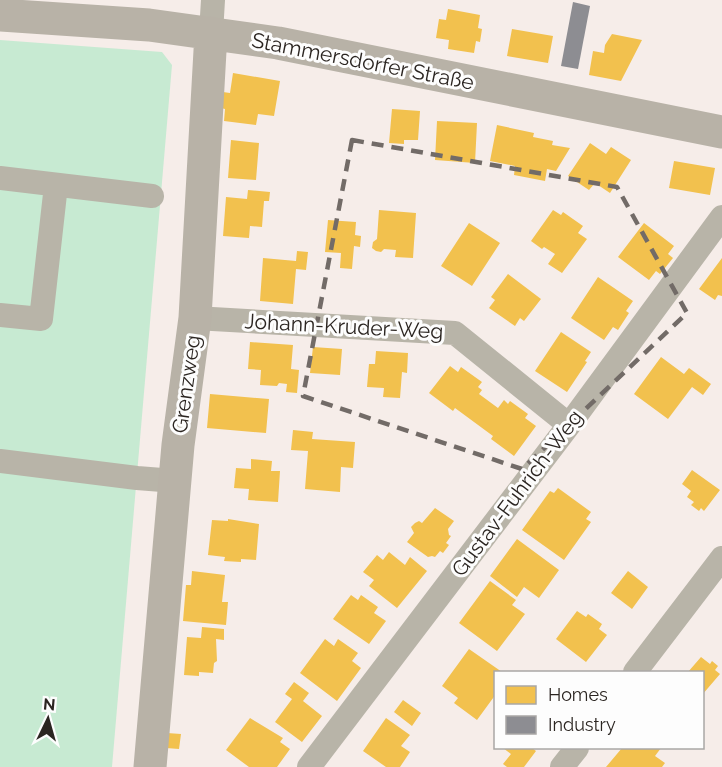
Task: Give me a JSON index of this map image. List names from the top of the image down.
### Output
{
  "streets": {
    "street": [
      "Stammersdorfer Straße",
      "Johann-Kruder-Weg",
      "Grenzweg",
      "Gustav-Fuhrich-Weg"
    ]
  },
  "crossings": [
    ["Stammersdorfer Straße", "Grenzweg"],
    ["Johann-Kruder-Weg", "Grenzweg"],
    ["Johann-Kruder-Weg", "Gustav-Fuhrich-Weg"]
  ],
  "legend": ["Homes", "Industry"],
  "north": "top"
}
